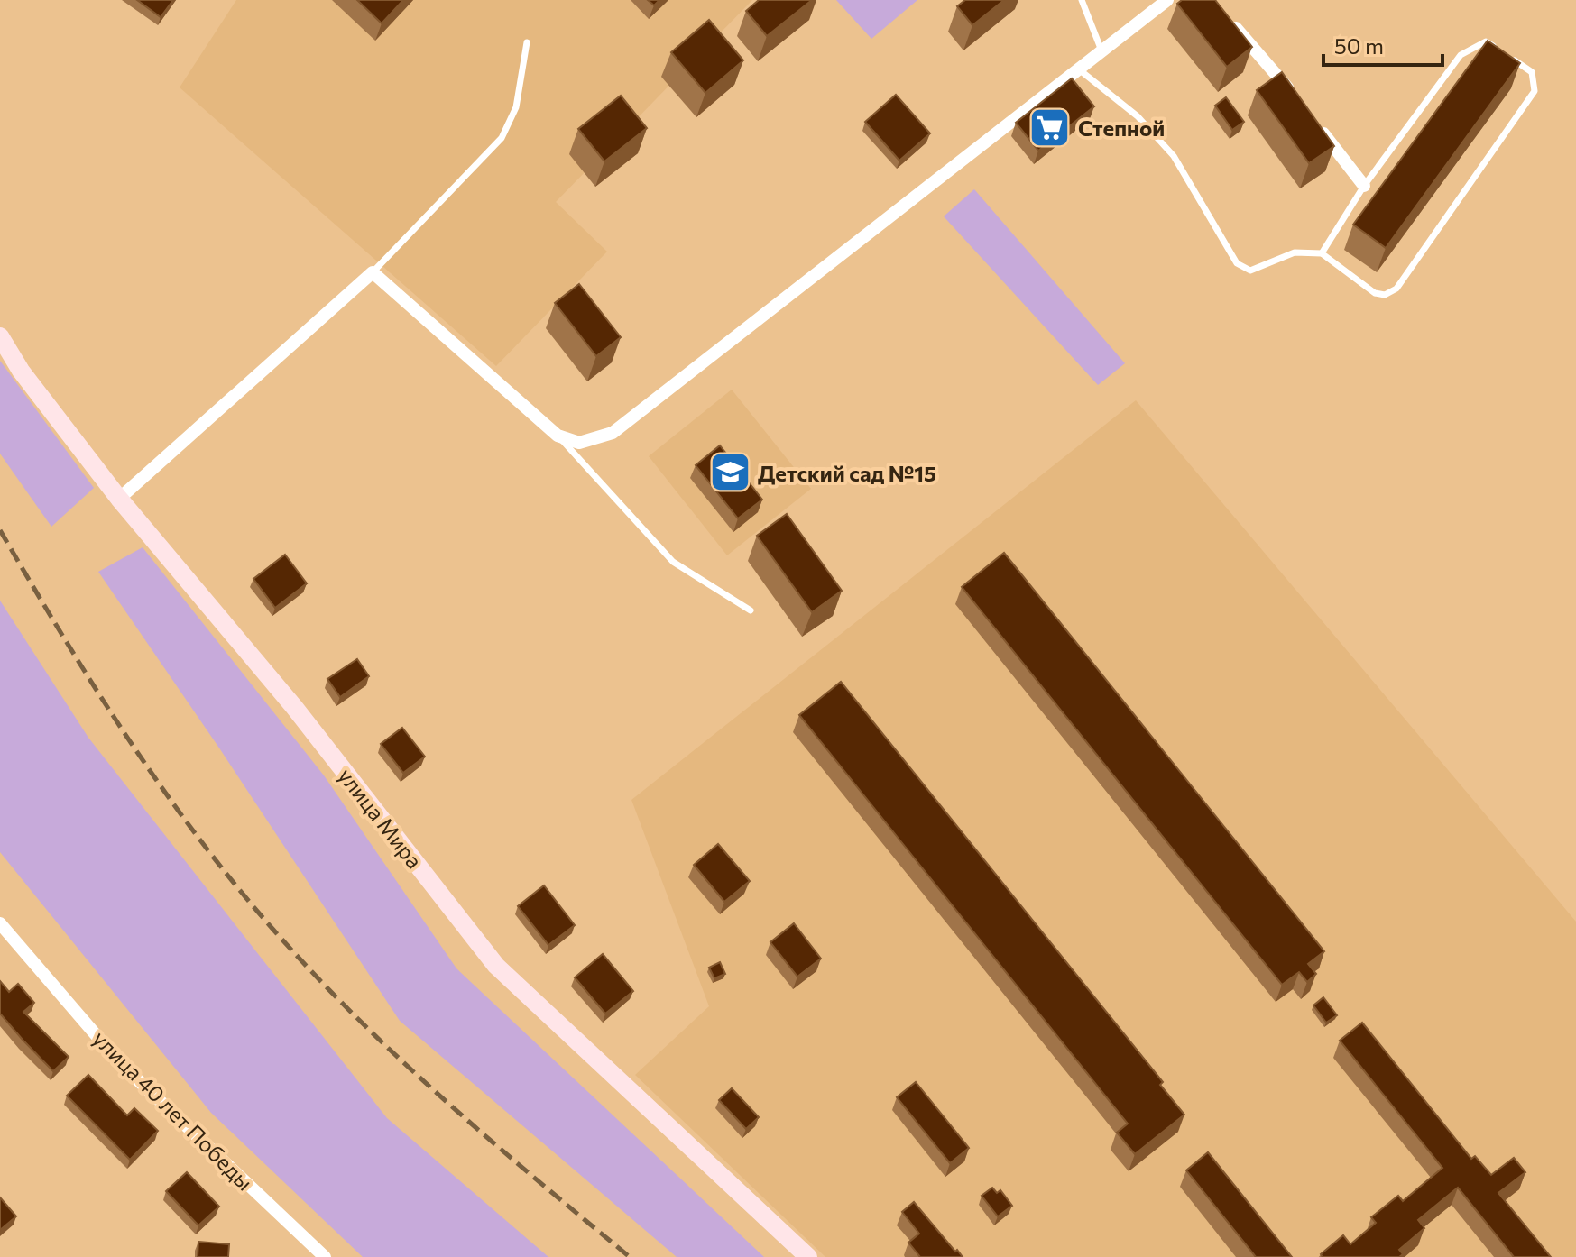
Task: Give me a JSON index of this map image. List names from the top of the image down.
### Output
{
  "streets": {
    "street": ["улица Мира", "улица 40 лет Победы"]
  },
  "places": {
    "supermarket": ["Степной"],
    "school or university": ["Детский сад №15"]
  },
  "scale_bar": "50 m"
}
